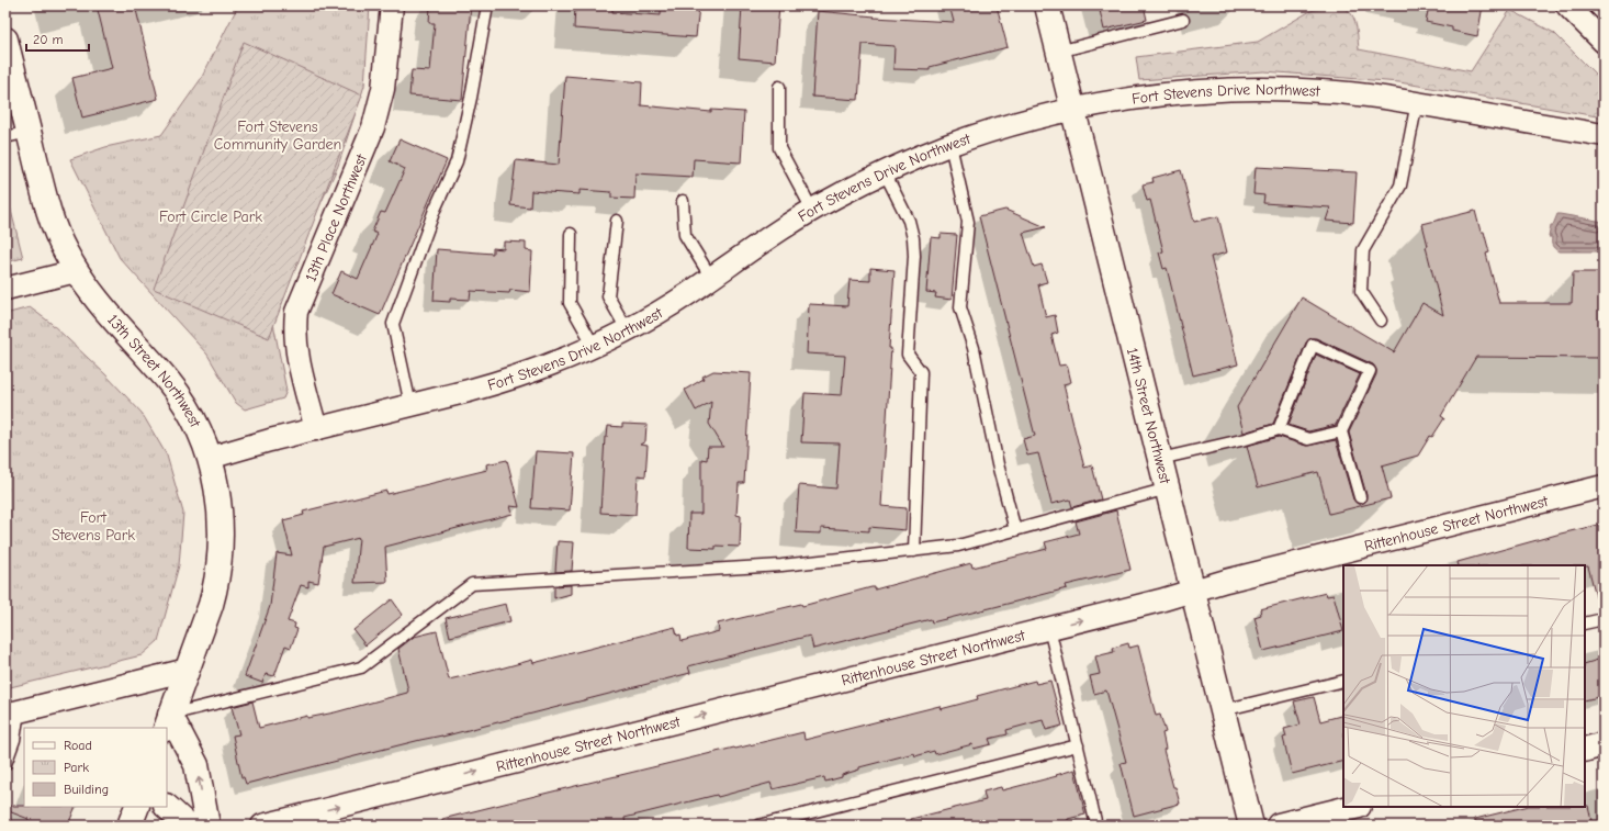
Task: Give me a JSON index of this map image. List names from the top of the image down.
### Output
{
  "streets": {
    "street": [
      "Fort Stevens Drive Northwest",
      "13th Place Northwest",
      "13th Street Northwest",
      "14th Street Northwest",
      "Rittenhouse Street Northwest"
    ]
  },
  "crossings": [
    ["Fort Stevens Drive Northwest", "13th Place Northwest"],
    ["Fort Stevens Drive Northwest", "13th Street Northwest"],
    ["Fort Stevens Drive Northwest", "14th Street Northwest"],
    ["14th Street Northwest", "Rittenhouse Street Northwest"]
  ],
  "one_way": ["Rittenhouse Street Northwest"],
  "parks": ["Fort Stevens Community Garden", "Fort Circle Park", "Fort Stevens Park"],
  "legend": ["Road", "Park", "Building"],
  "scale_bar": "20 m"
}
